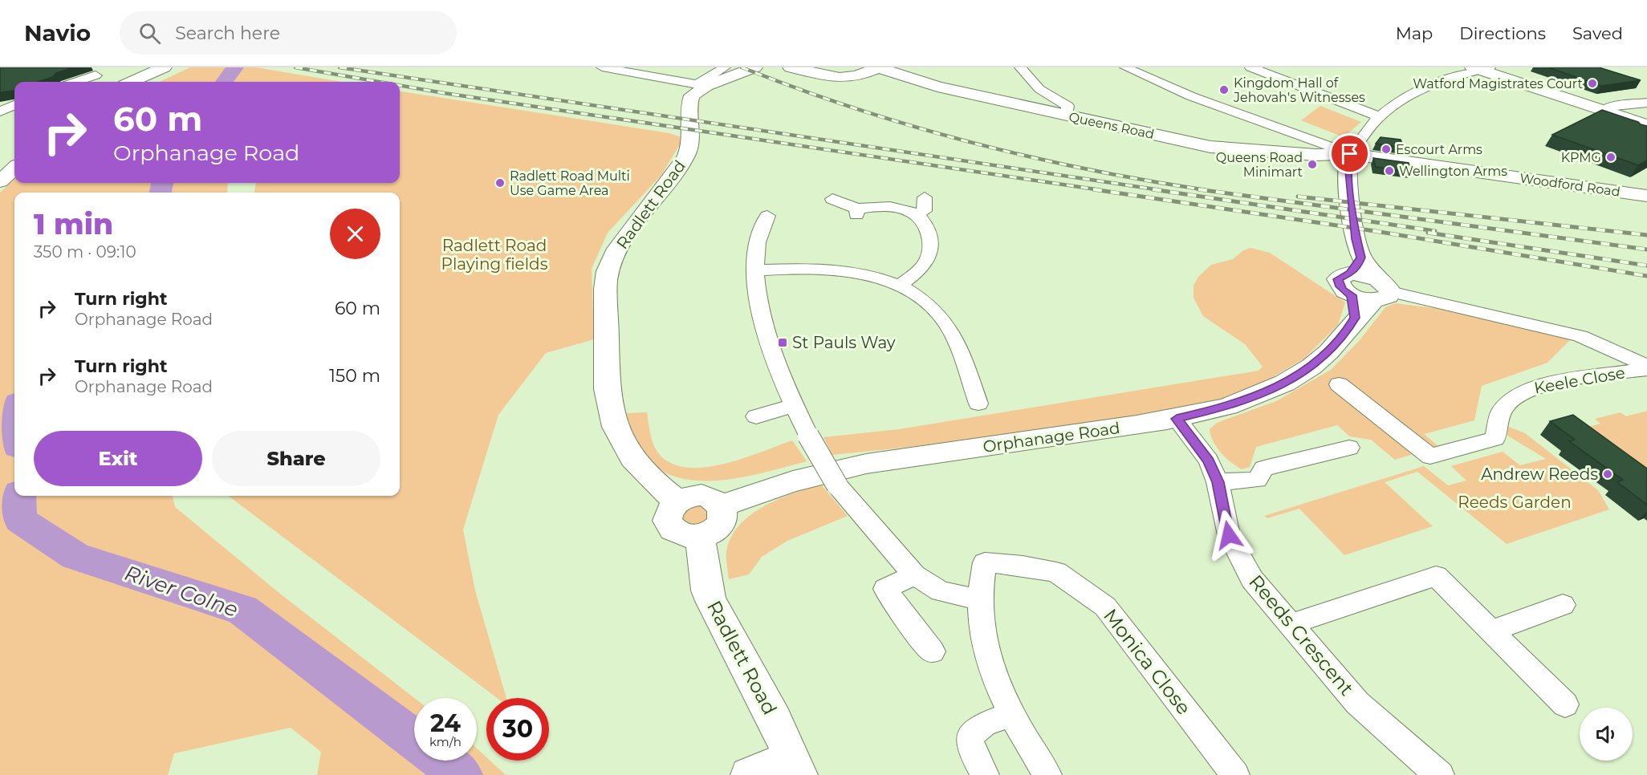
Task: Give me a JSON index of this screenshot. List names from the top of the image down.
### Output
{
  "streets": {
    "street": [
      "Queens Road",
      "Woodford Road",
      "Radlett Road",
      "Keele Close",
      "Orphanage Road",
      "Reeds Crescent",
      "Monica Close"
    ]
  },
  "crossings": [
    ["Queens Road", "Woodford Road"],
    ["Radlett Road", "Orphanage Road"],
    ["Orphanage Road", "Reeds Crescent"]
  ],
  "water": ["River Colne"],
  "parks": ["Radlett Road Playing fields", "Reeds Garden"],
  "places": {
    "other": [
      "Watford Magistrates Court",
      "Kingdom Hall of Jehovah's Witnesses",
      "Escourt Arms",
      "KPMG",
      "Queens Road Minimart",
      "Wellington Arms",
      "Radlett Road Multi Use Game Area",
      "Andrew Reeds"
    ],
    "transit": ["St Pauls Way"]
  },
  "page": {
    "header": "Navio",
    "search": "Search here",
    "nav": ["Map", "Directions", "Saved"],
    "turn": ["60 m", "Orphanage Road"],
    "heading": ["1 min", "350 m · 09:10"],
    "list": [
      {
        "name": "Turn right",
        "note": "Orphanage Road",
        "value": "60 m"
      },
      {
        "name": "Turn right",
        "note": "Orphanage Road",
        "value": "150 m"
      }
    ],
    "buttons": ["Exit", "Share"],
    "speed": "24 km/h",
    "limit": "30"
  }
}
